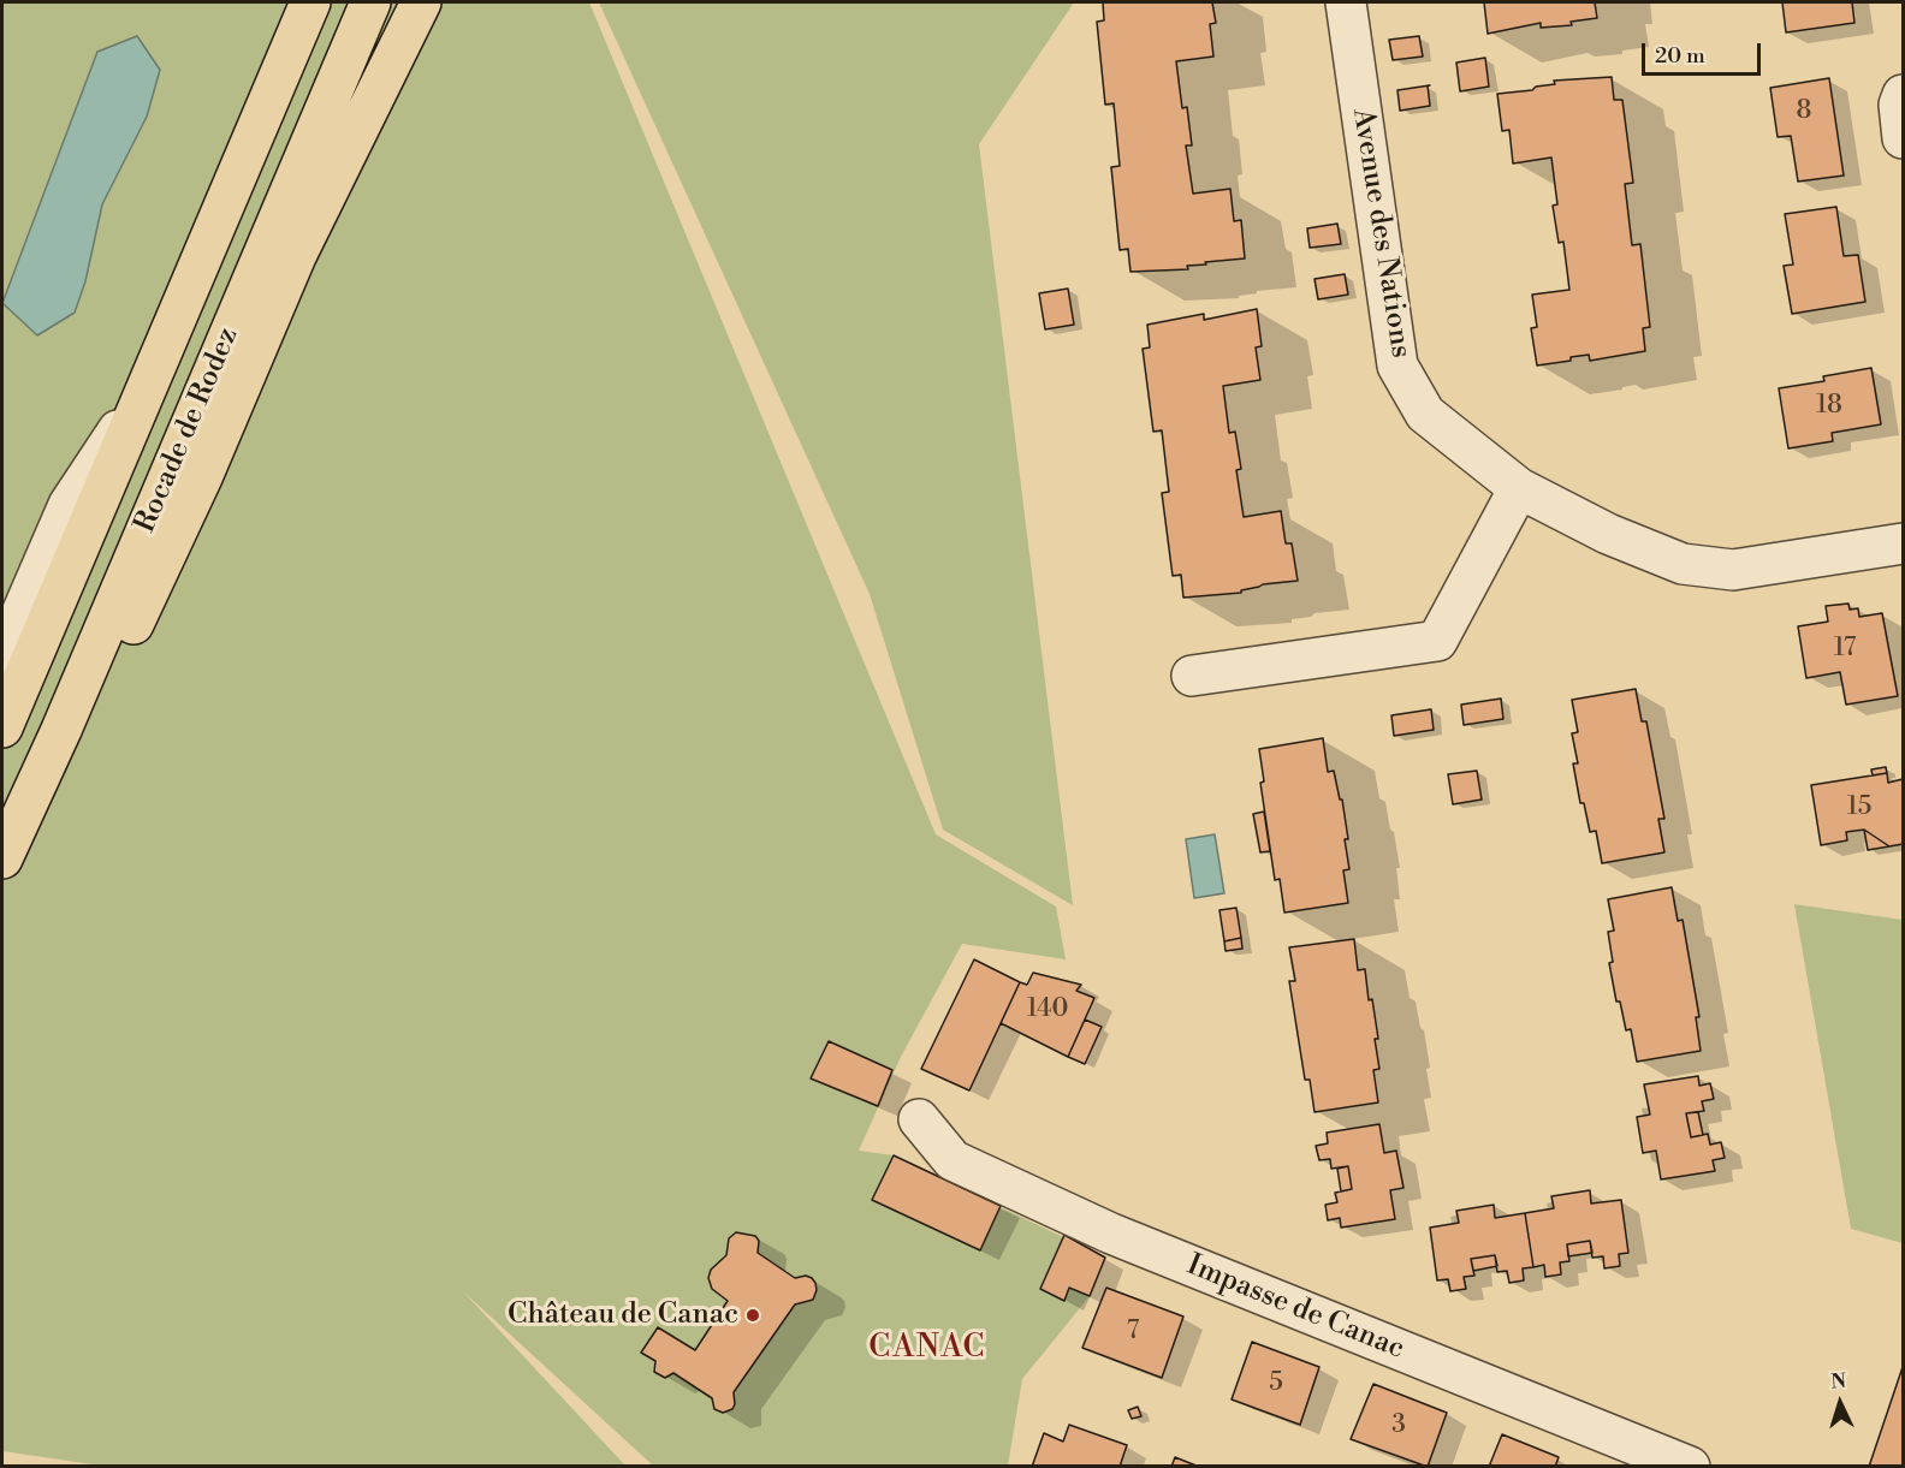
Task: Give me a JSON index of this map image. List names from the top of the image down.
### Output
{
  "streets": {
    "highway": ["Rocade de Rodez"],
    "street": ["Avenue des Nations", "Impasse de Canac"]
  },
  "districts": ["CANAC"],
  "places": ["Château de Canac"],
  "house_numbers": [
    "8",
    "18",
    "17",
    "15",
    "140",
    "7",
    "5",
    "3"
  ],
  "scale_bar": "20 m",
  "north": "top"
}
